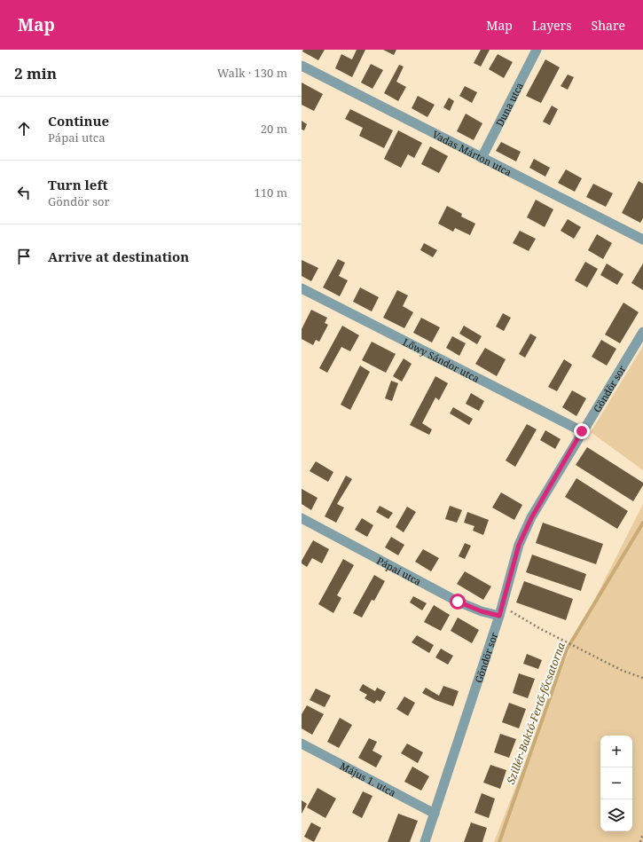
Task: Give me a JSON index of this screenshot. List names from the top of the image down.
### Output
{
  "streets": {
    "street": [
      "Duna utca",
      "Vadas Márton utca",
      "Lőwy Sándor utca",
      "Göndör sor",
      "Pápai utca",
      "Május 1. utca"
    ]
  },
  "crossings": [
    ["Duna utca", "Vadas Márton utca"],
    ["Lőwy Sándor utca", "Göndör sor"],
    ["Göndör sor", "Pápai utca"],
    ["Göndör sor", "Május 1. utca"]
  ],
  "water": ["Szillér-Baktó-Fertő-főcsatorna"],
  "page": {
    "header": "Map",
    "nav": ["Map", "Layers", "Share"],
    "heading": ["2 min", "Walk · 130 m"],
    "list": [
      ["Continue", "Pápai utca", "20 m"],
      ["Turn left", "Göndör sor", "110 m"],
      "Arrive at destination"
    ],
    "map_buttons": ["+", "−"]
  }
}
